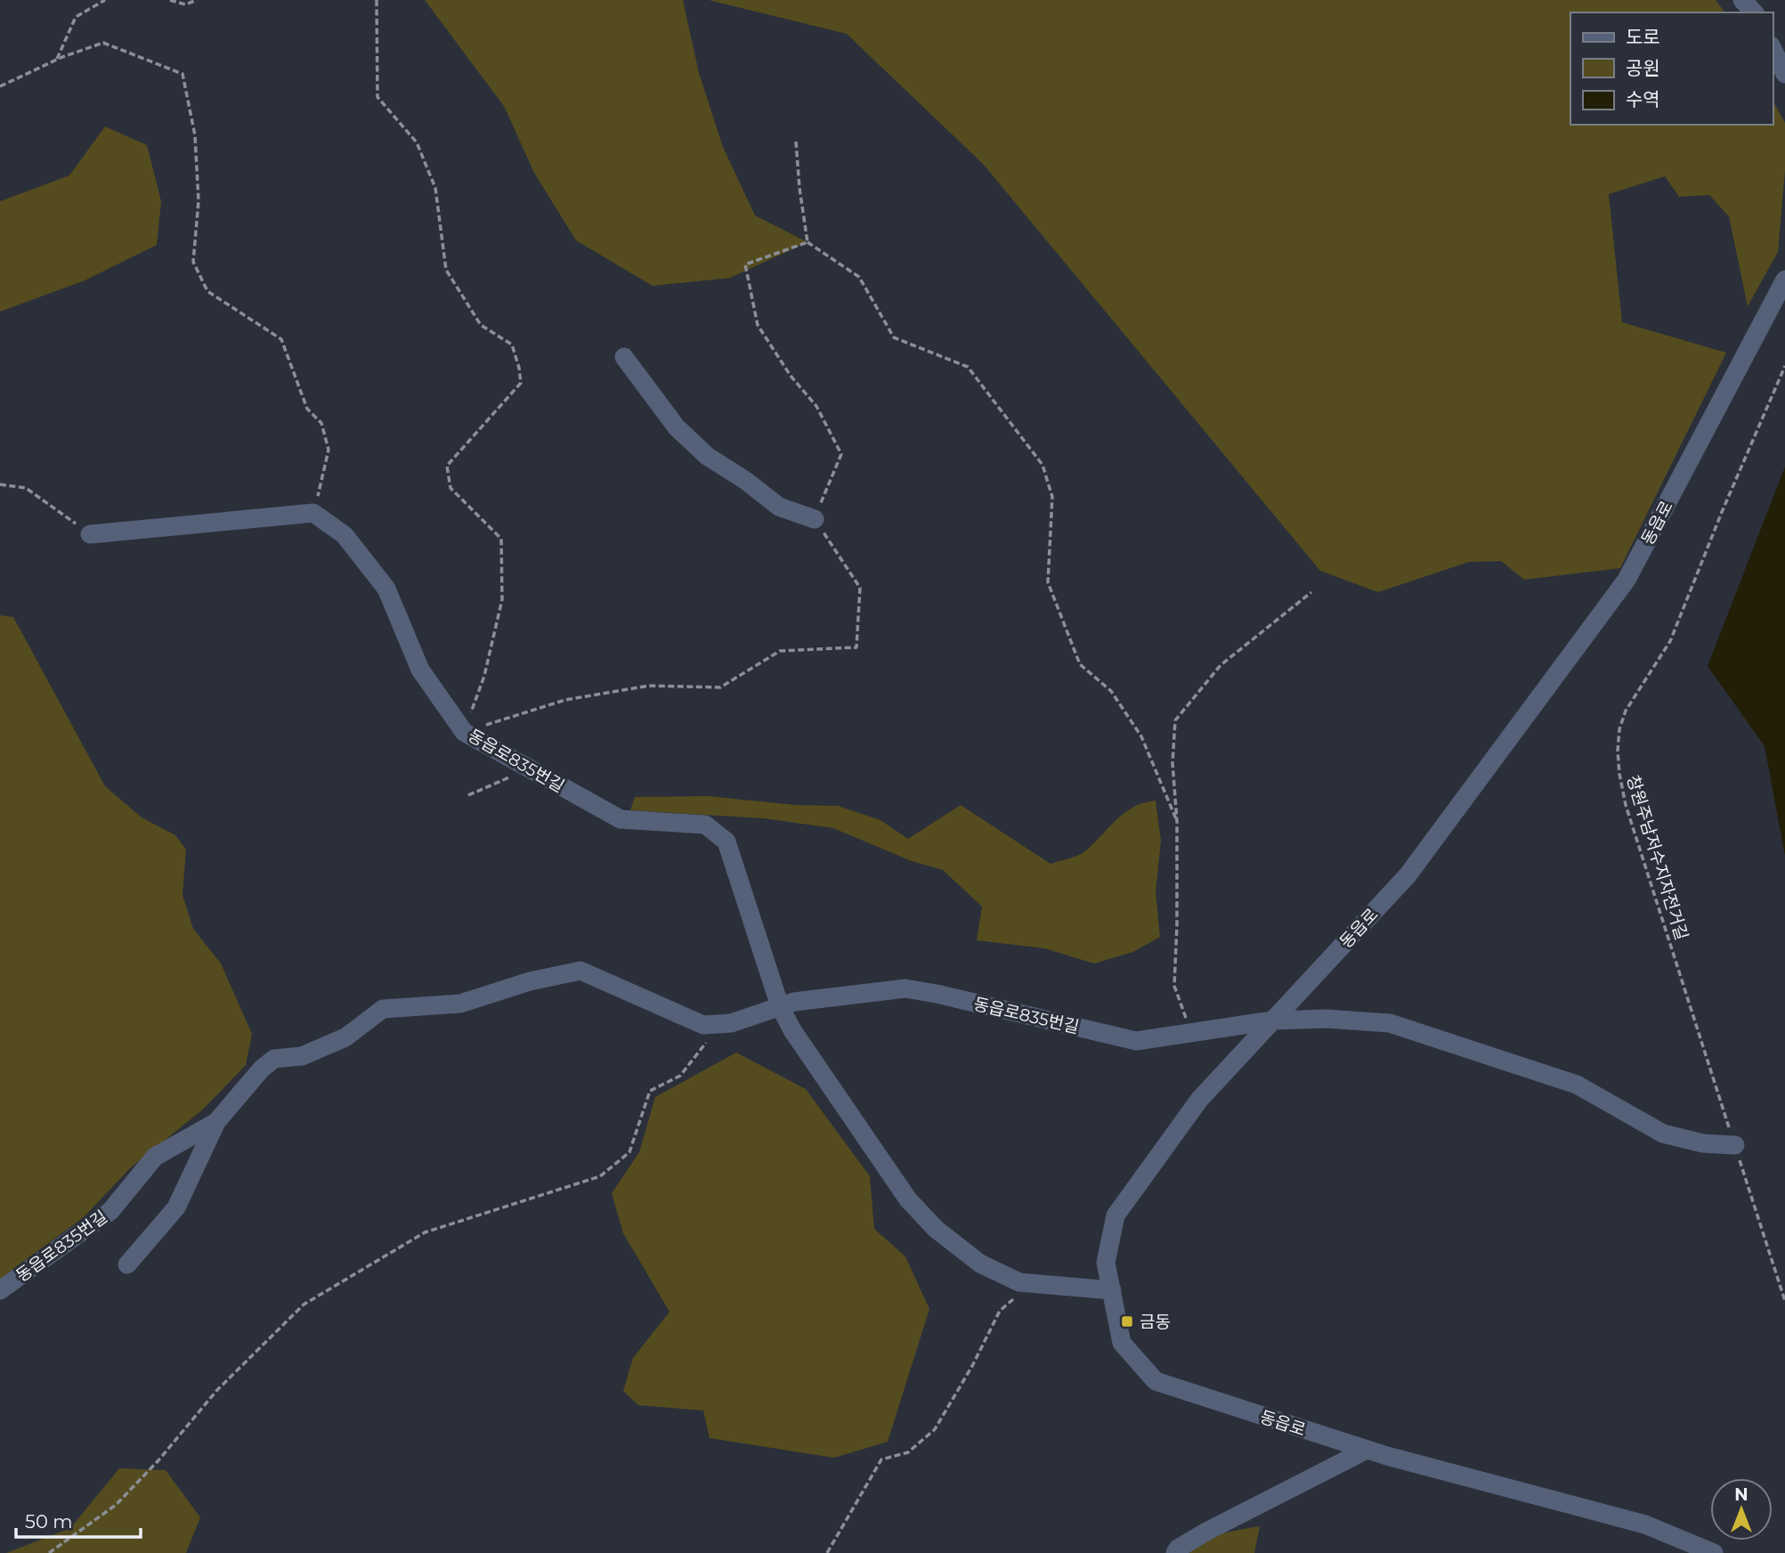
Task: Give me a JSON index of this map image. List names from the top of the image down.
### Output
{
  "streets": {
    "street": ["동읍로", "동읍로835번길"],
    "path": ["창원주남저수지자전거길"]
  },
  "crossings": [
    ["동읍로", "동읍로835번길"],
    ["동읍로835번길", "창원주남저수지자전거길"]
  ],
  "places": {
    "transit": ["금동"]
  },
  "legend": ["도로", "공원", "수역"],
  "scale_bar": "50 m",
  "north": "top"
}
